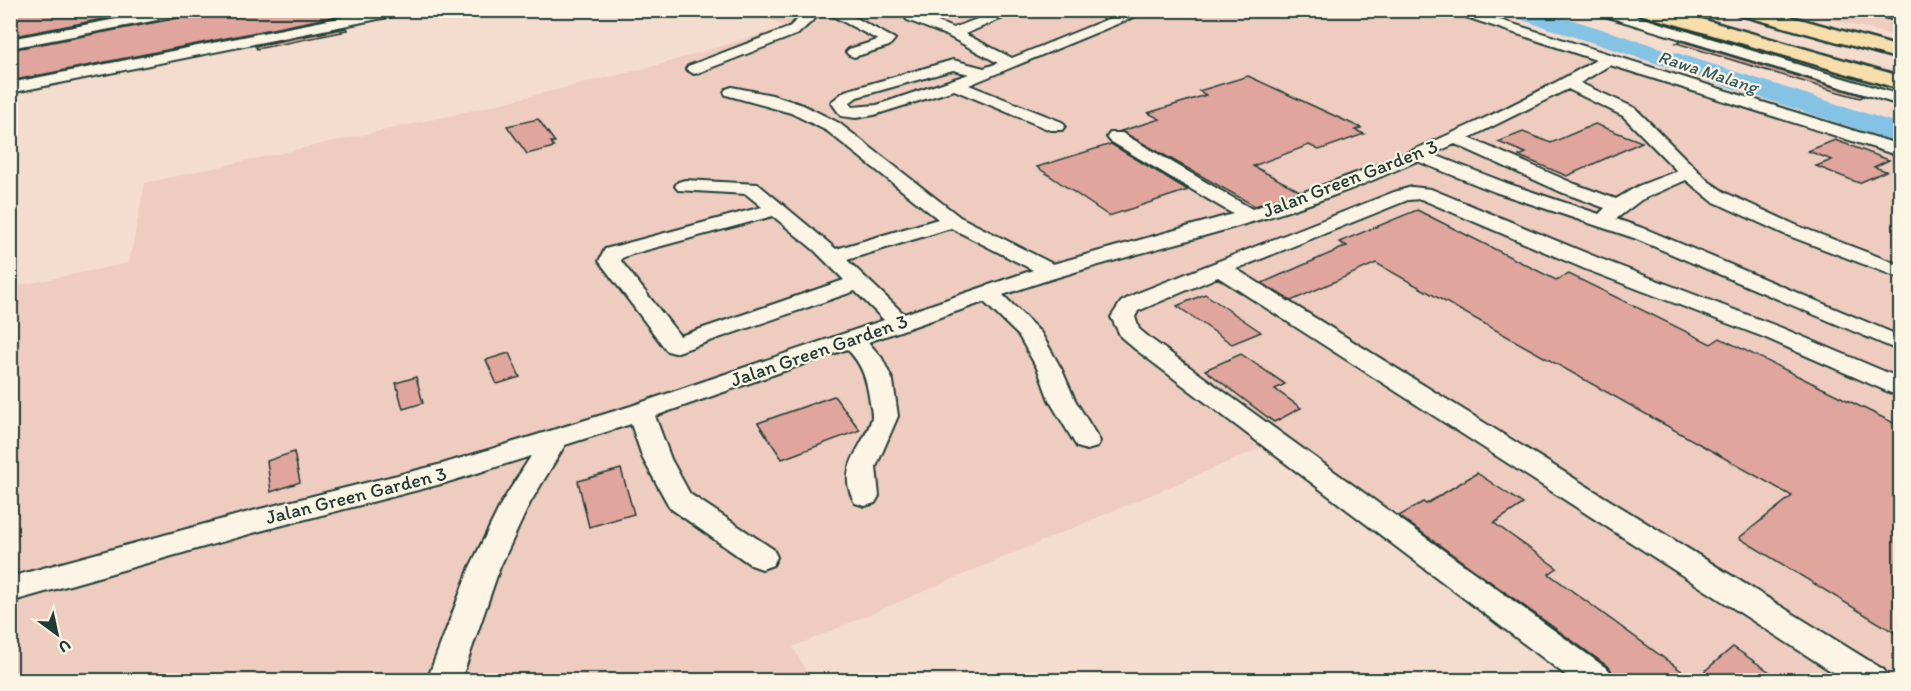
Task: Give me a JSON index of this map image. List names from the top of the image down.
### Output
{
  "streets": {
    "street": ["Jalan Green Garden 3"]
  },
  "water": ["Rawa Malang"],
  "north": "bottom right"
}
